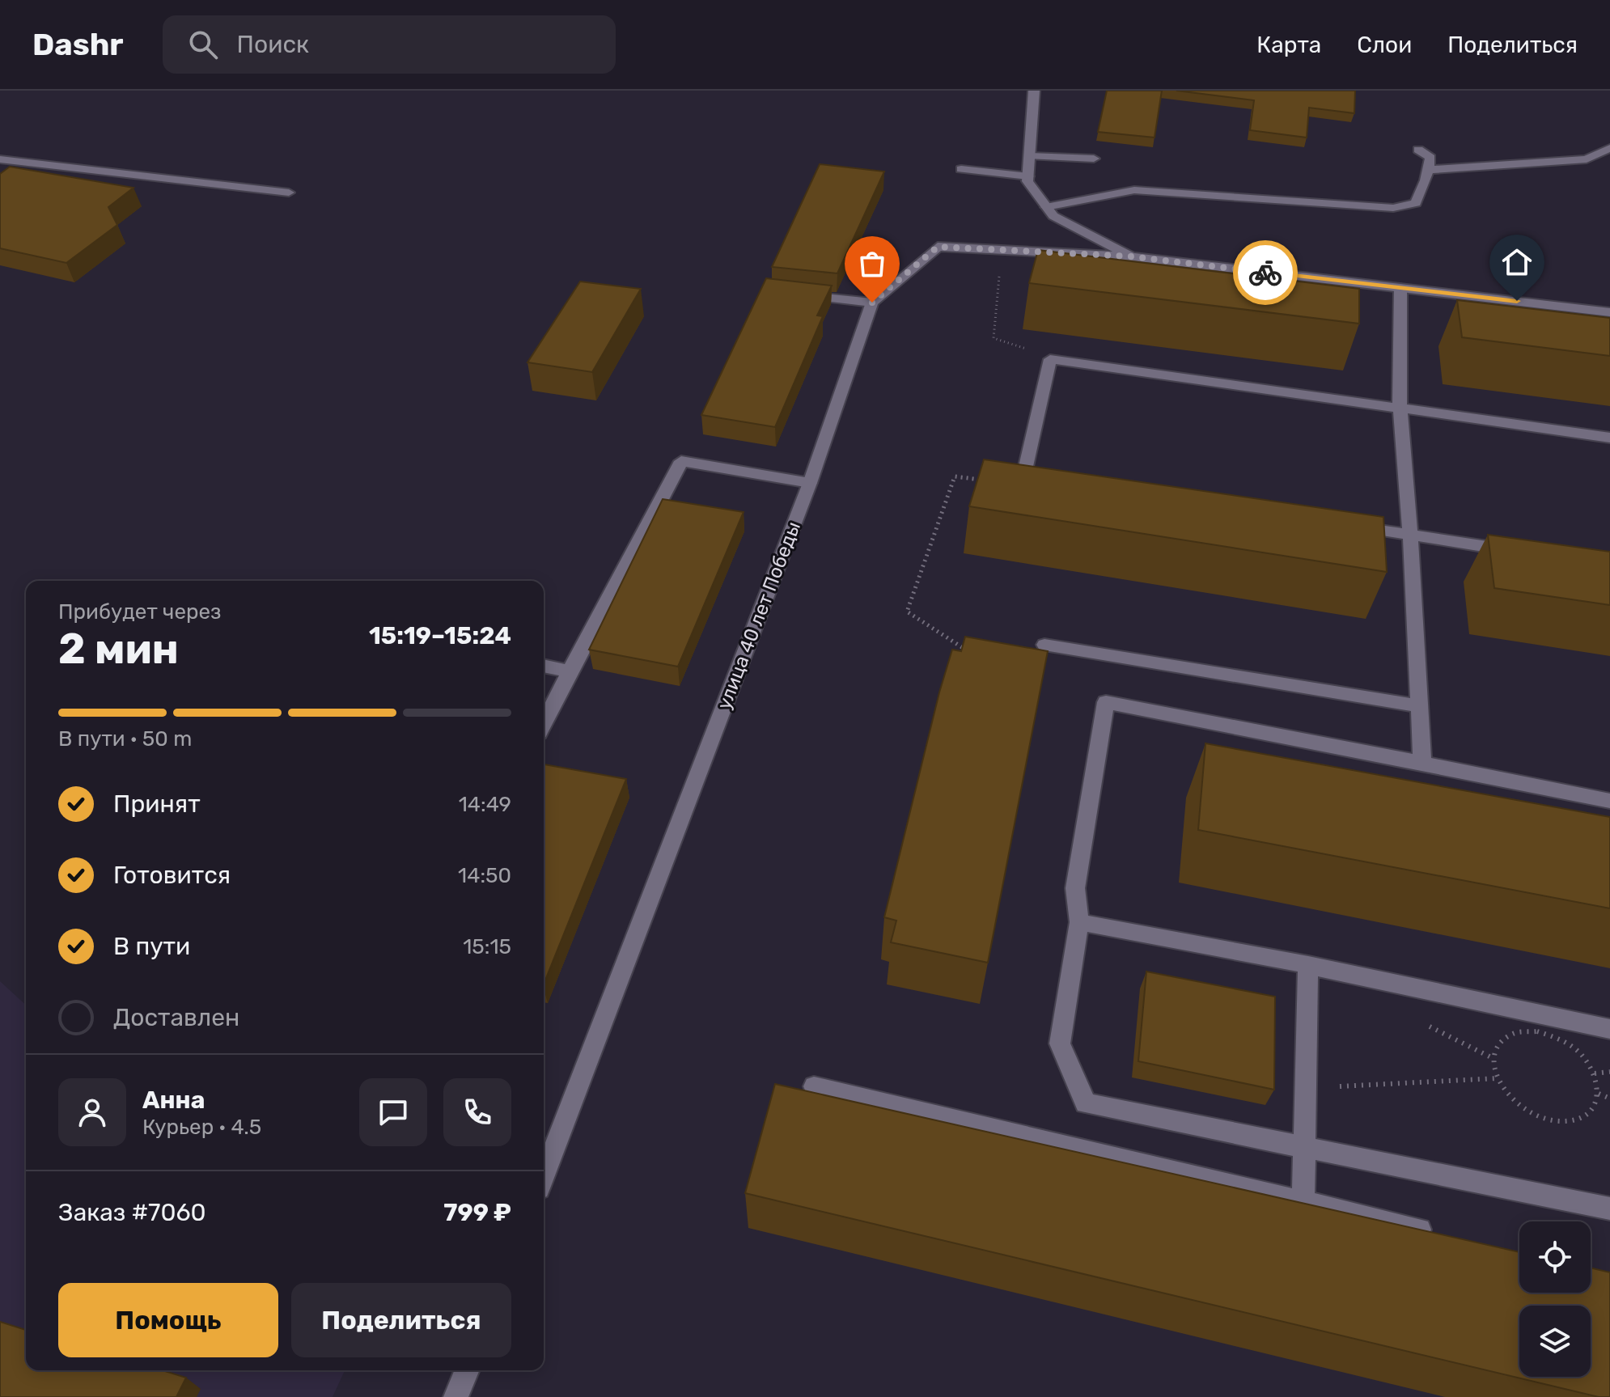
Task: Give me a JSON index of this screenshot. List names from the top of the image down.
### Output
{
  "streets": {
    "street": ["улица 40 лет Победы"]
  },
  "page": {
    "header": "Dashr",
    "search": "Поиск",
    "nav": ["Карта", "Слои", "Поделиться"],
    "heading": ["2 мин", "Прибудет через", "15:19–15:24"],
    "panel": [
      "Анна",
      "Курьер · 4.5",
      "Заказ #7060",
      "799 ₽"
    ],
    "bar": "В пути · 50 m",
    "list": [
      ["Принят", "14:49"],
      ["Готовится", "14:50"],
      ["В пути", "15:15"],
      "Доставлен"
    ],
    "buttons": ["Помощь", "Поделиться"]
  }
}
